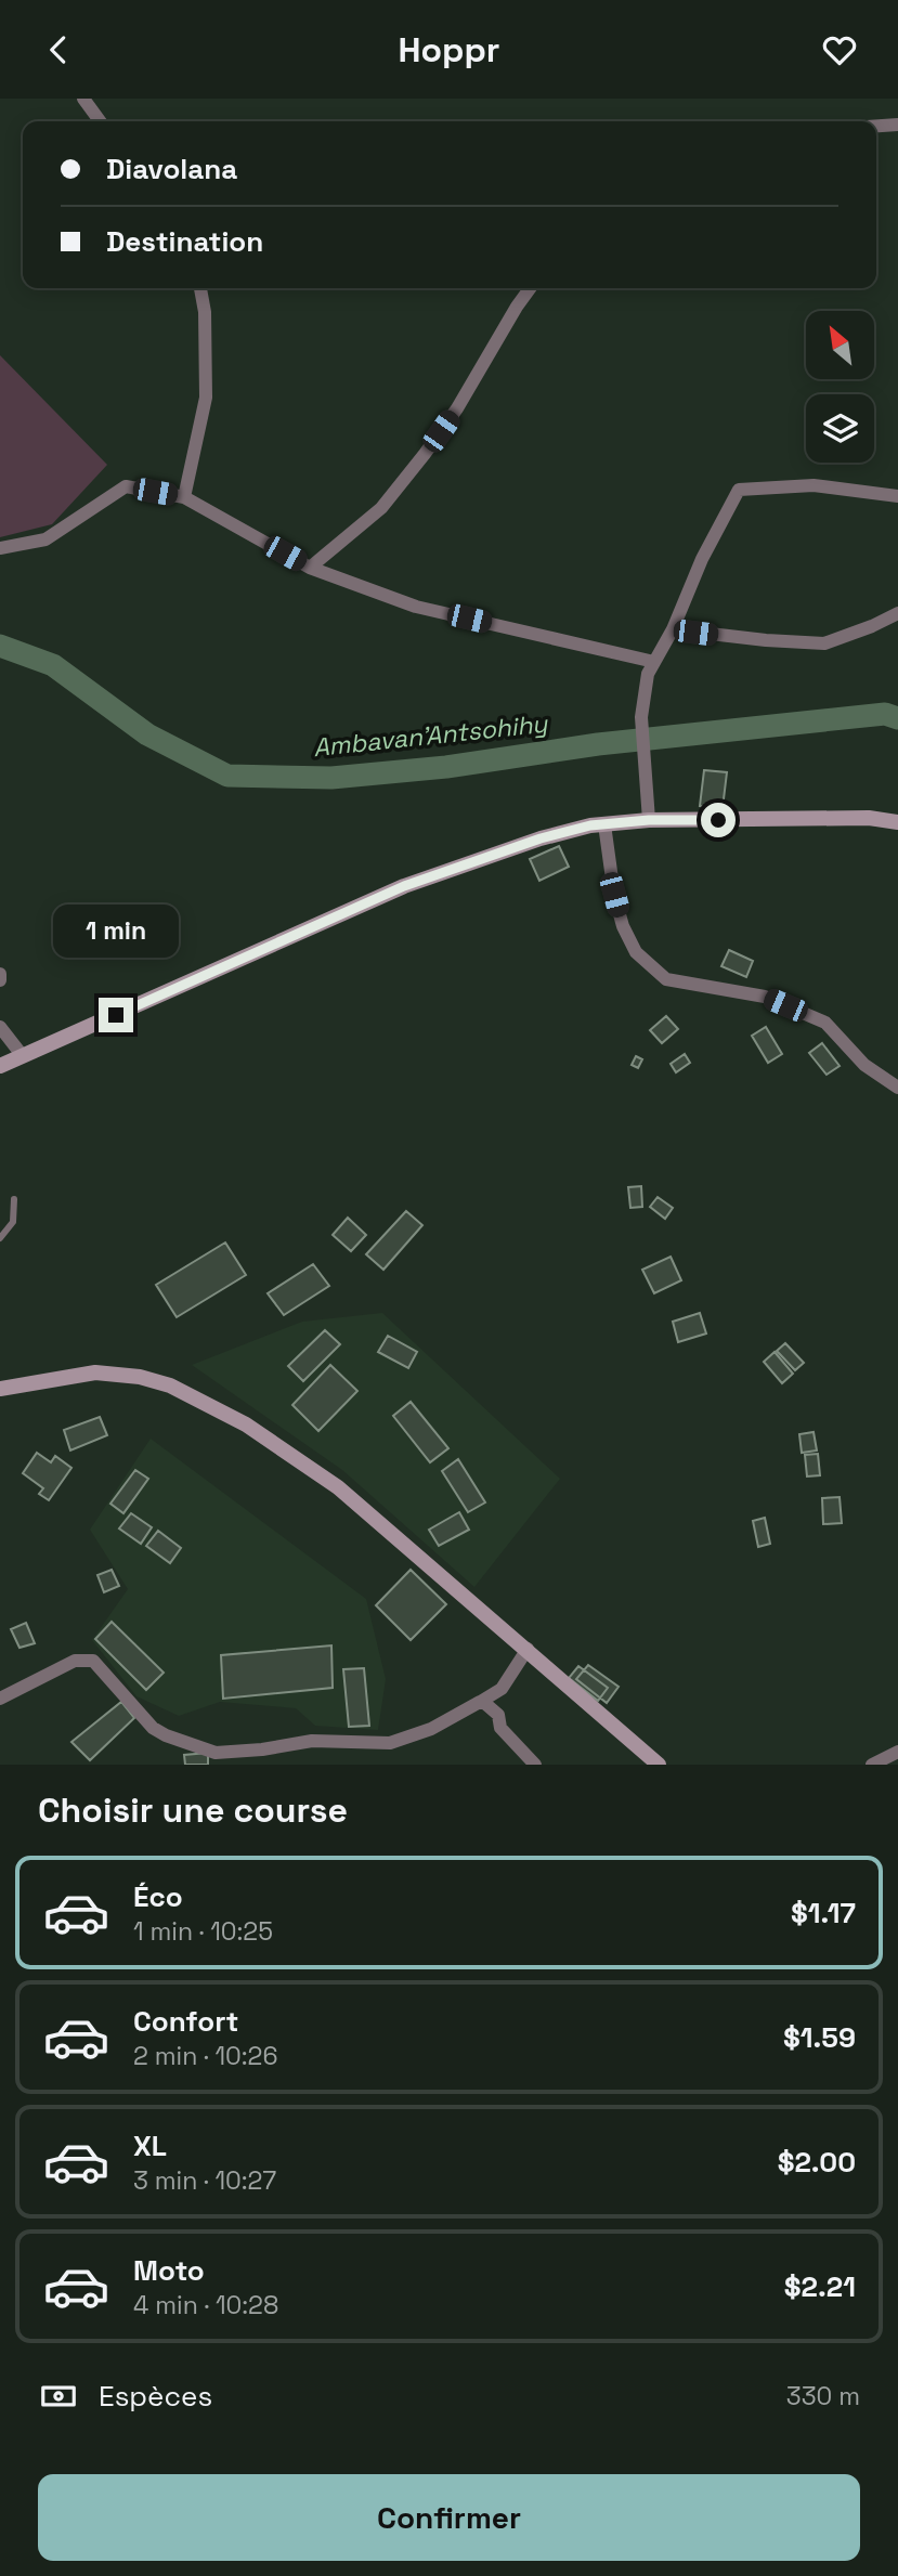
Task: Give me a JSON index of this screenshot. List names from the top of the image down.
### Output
{
  "water": ["Ambavan'Antsohihy"],
  "north": "top left",
  "page": {
    "header": "Hoppr",
    "banner": ["Diavolana", "Destination"],
    "bubble": "1 min",
    "heading": "Choisir une course",
    "list": [
      {
        "name": "Éco",
        "note": "1 min · 10:25",
        "value": "$1.17"
      },
      {
        "name": "Confort",
        "note": "2 min · 10:26",
        "value": "$1.59"
      },
      {
        "name": "XL",
        "note": "3 min · 10:27",
        "value": "$2.00"
      },
      {
        "name": "Moto",
        "note": "4 min · 10:28",
        "value": "$2.21"
      }
    ],
    "pay": ["Espèces", "330 m"],
    "buttons": "Confirmer"
  }
}
